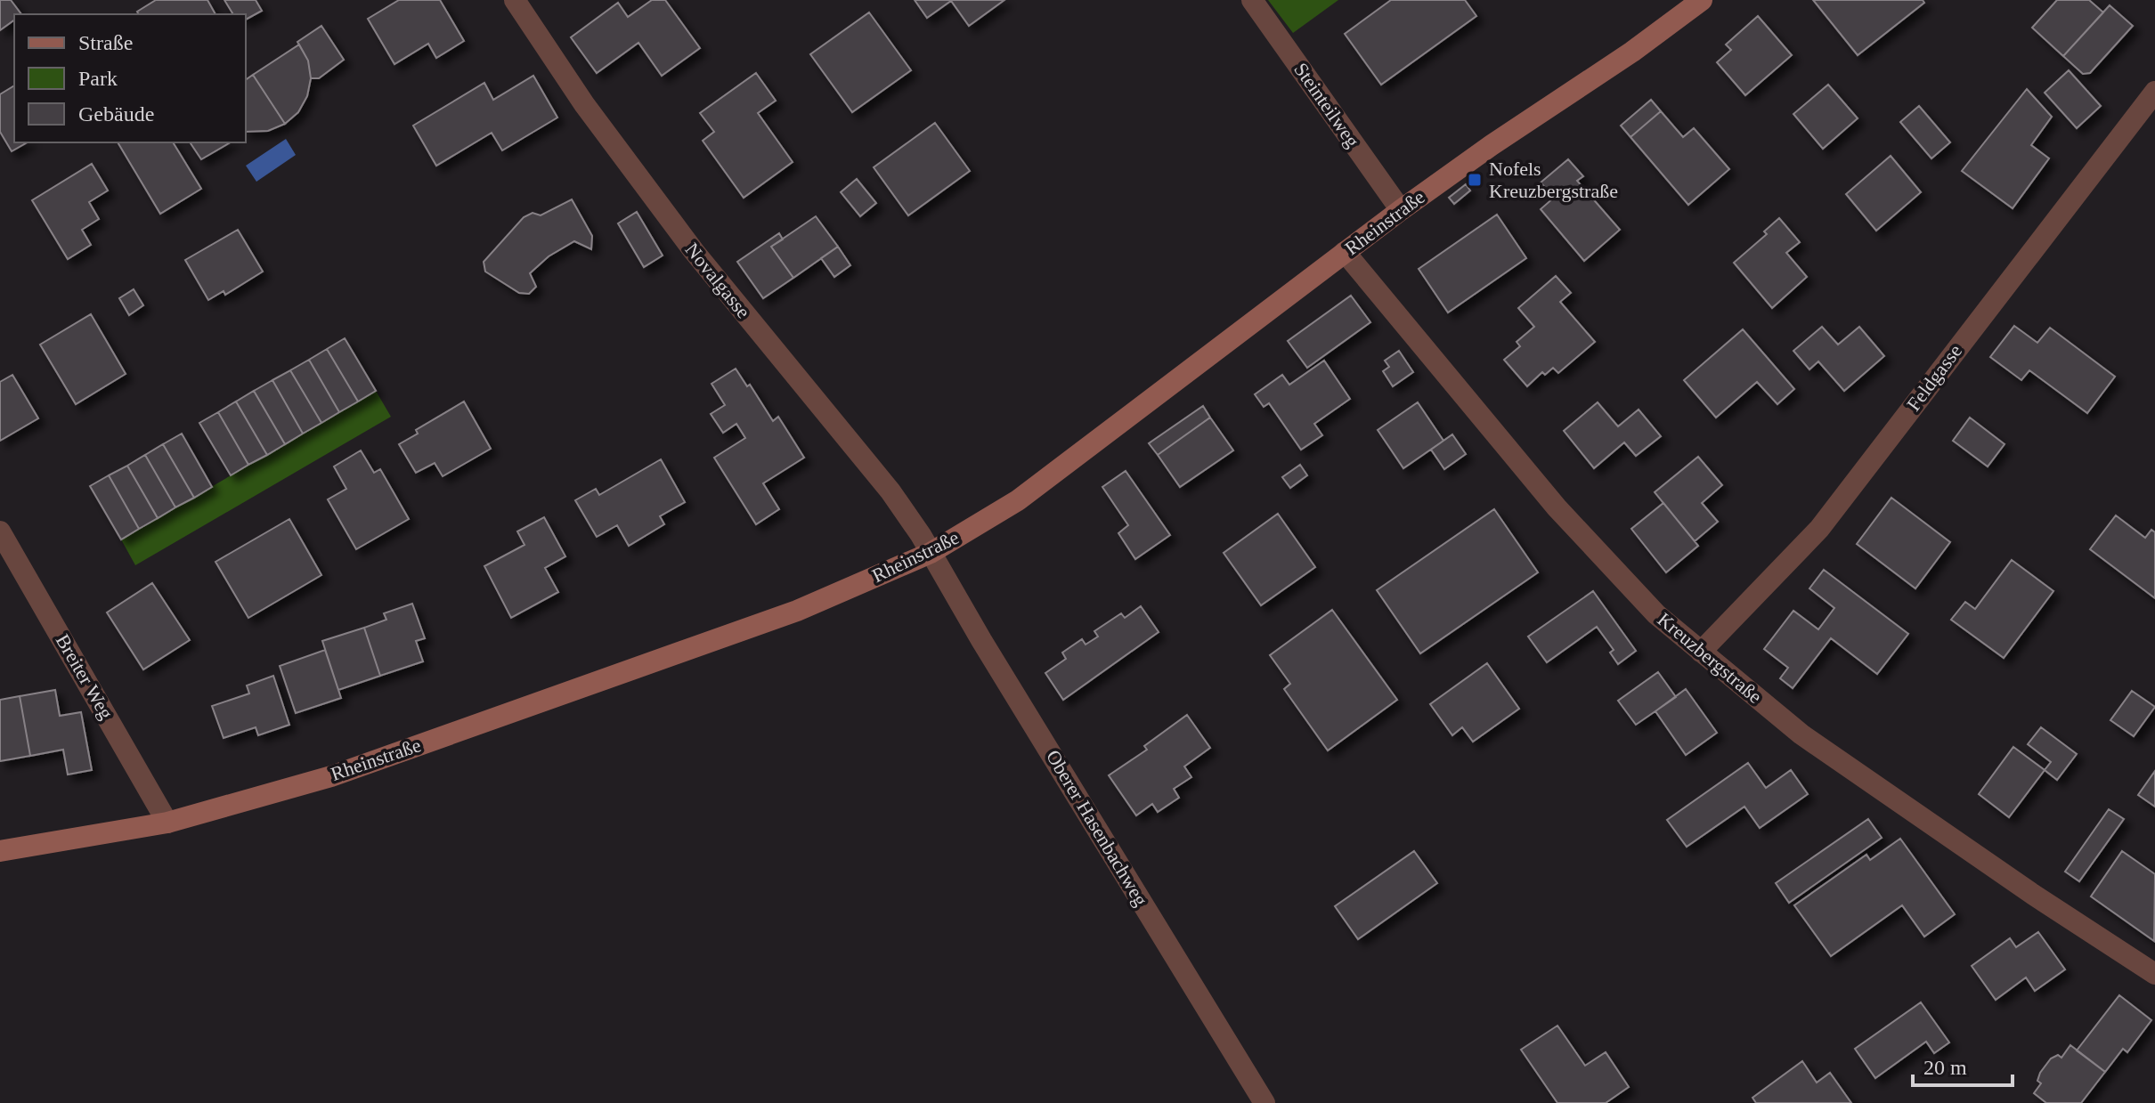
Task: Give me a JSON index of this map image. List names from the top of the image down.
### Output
{
  "streets": {
    "main road": ["Rheinstraße"],
    "street": [
      "Steinteilweg",
      "Novalgasse",
      "Feldgasse",
      "Kreuzbergstraße",
      "Breiter Weg",
      "Oberer Hasenbachweg"
    ]
  },
  "crossings": [
    ["Steinteilweg", "Rheinstraße"],
    ["Rheinstraße", "Novalgasse"],
    ["Rheinstraße", "Kreuzbergstraße"],
    ["Rheinstraße", "Breiter Weg"],
    ["Rheinstraße", "Oberer Hasenbachweg"],
    ["Novalgasse", "Oberer Hasenbachweg"],
    ["Feldgasse", "Kreuzbergstraße"]
  ],
  "places": {
    "transit": ["Nofels Kreuzbergstraße"]
  },
  "legend": ["Straße", "Park", "Gebäude"],
  "scale_bar": "20 m"
}
